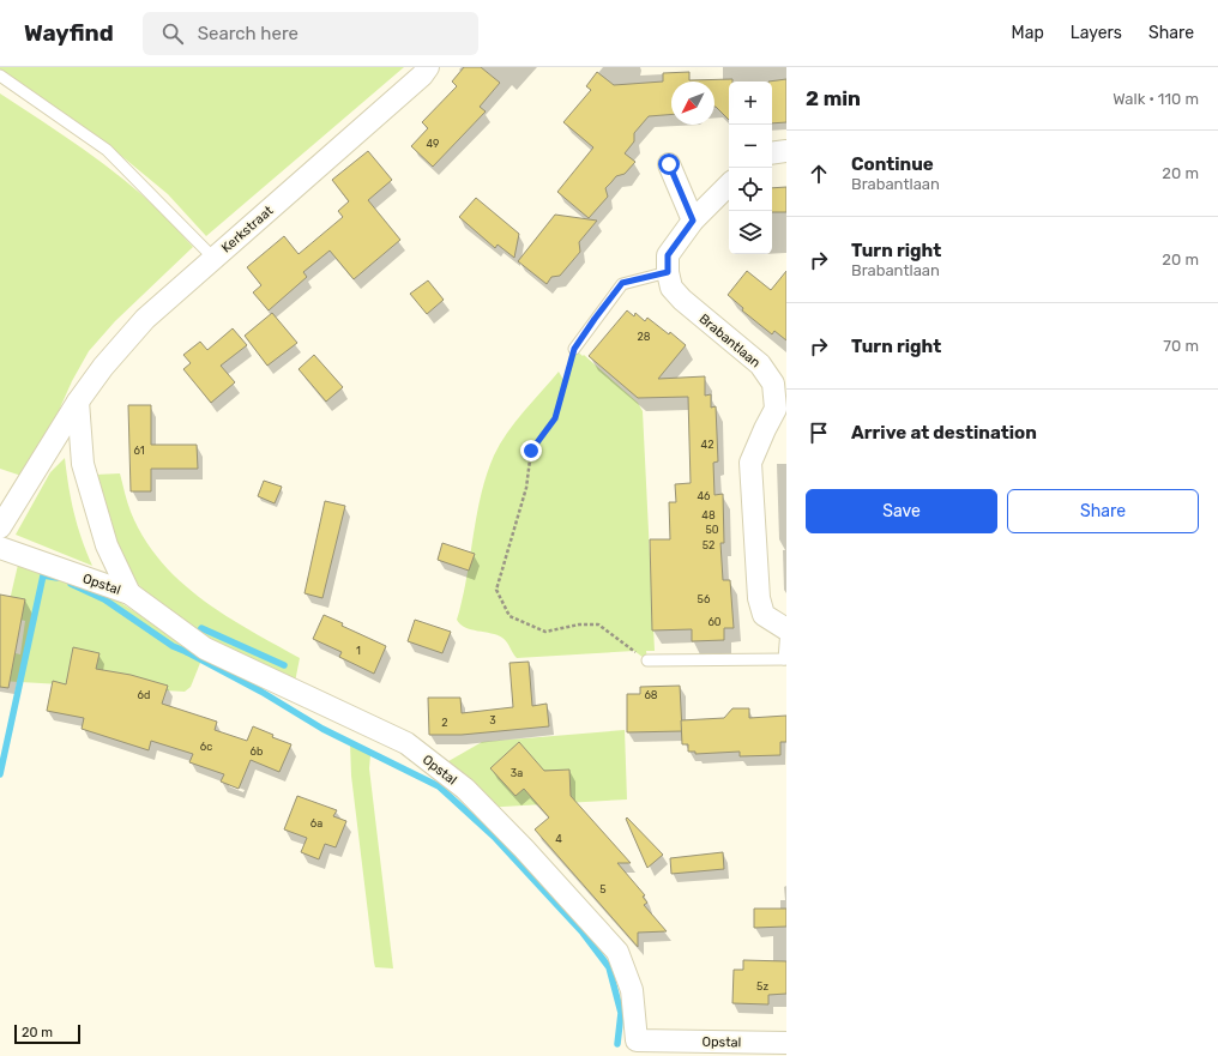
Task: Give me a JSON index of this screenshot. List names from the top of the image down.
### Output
{
  "streets": {
    "street": ["Kerkstraat", "Brabantlaan", "Opstal"]
  },
  "house_numbers": [
    "49",
    "28",
    "42",
    "61",
    "46",
    "48",
    "50",
    "52",
    "56",
    "60",
    "1",
    "6d",
    "68",
    "3",
    "2",
    "6c",
    "6b",
    "3a",
    "6a",
    "4",
    "5",
    "5z"
  ],
  "scale_bar": "20 m",
  "north": "bottom left",
  "page": {
    "header": "Wayfind",
    "search": "Search here",
    "nav": ["Map", "Layers", "Share"],
    "heading": ["2 min", "Walk · 110 m"],
    "map_buttons": ["+", "−"],
    "list": [
      ["Continue", "Brabantlaan", "20 m"],
      ["Turn right", "Brabantlaan", "20 m"],
      ["Turn right", "70 m"],
      "Arrive at destination"
    ],
    "buttons": ["Save", "Share"],
    "scale": "20 m"
  }
}
